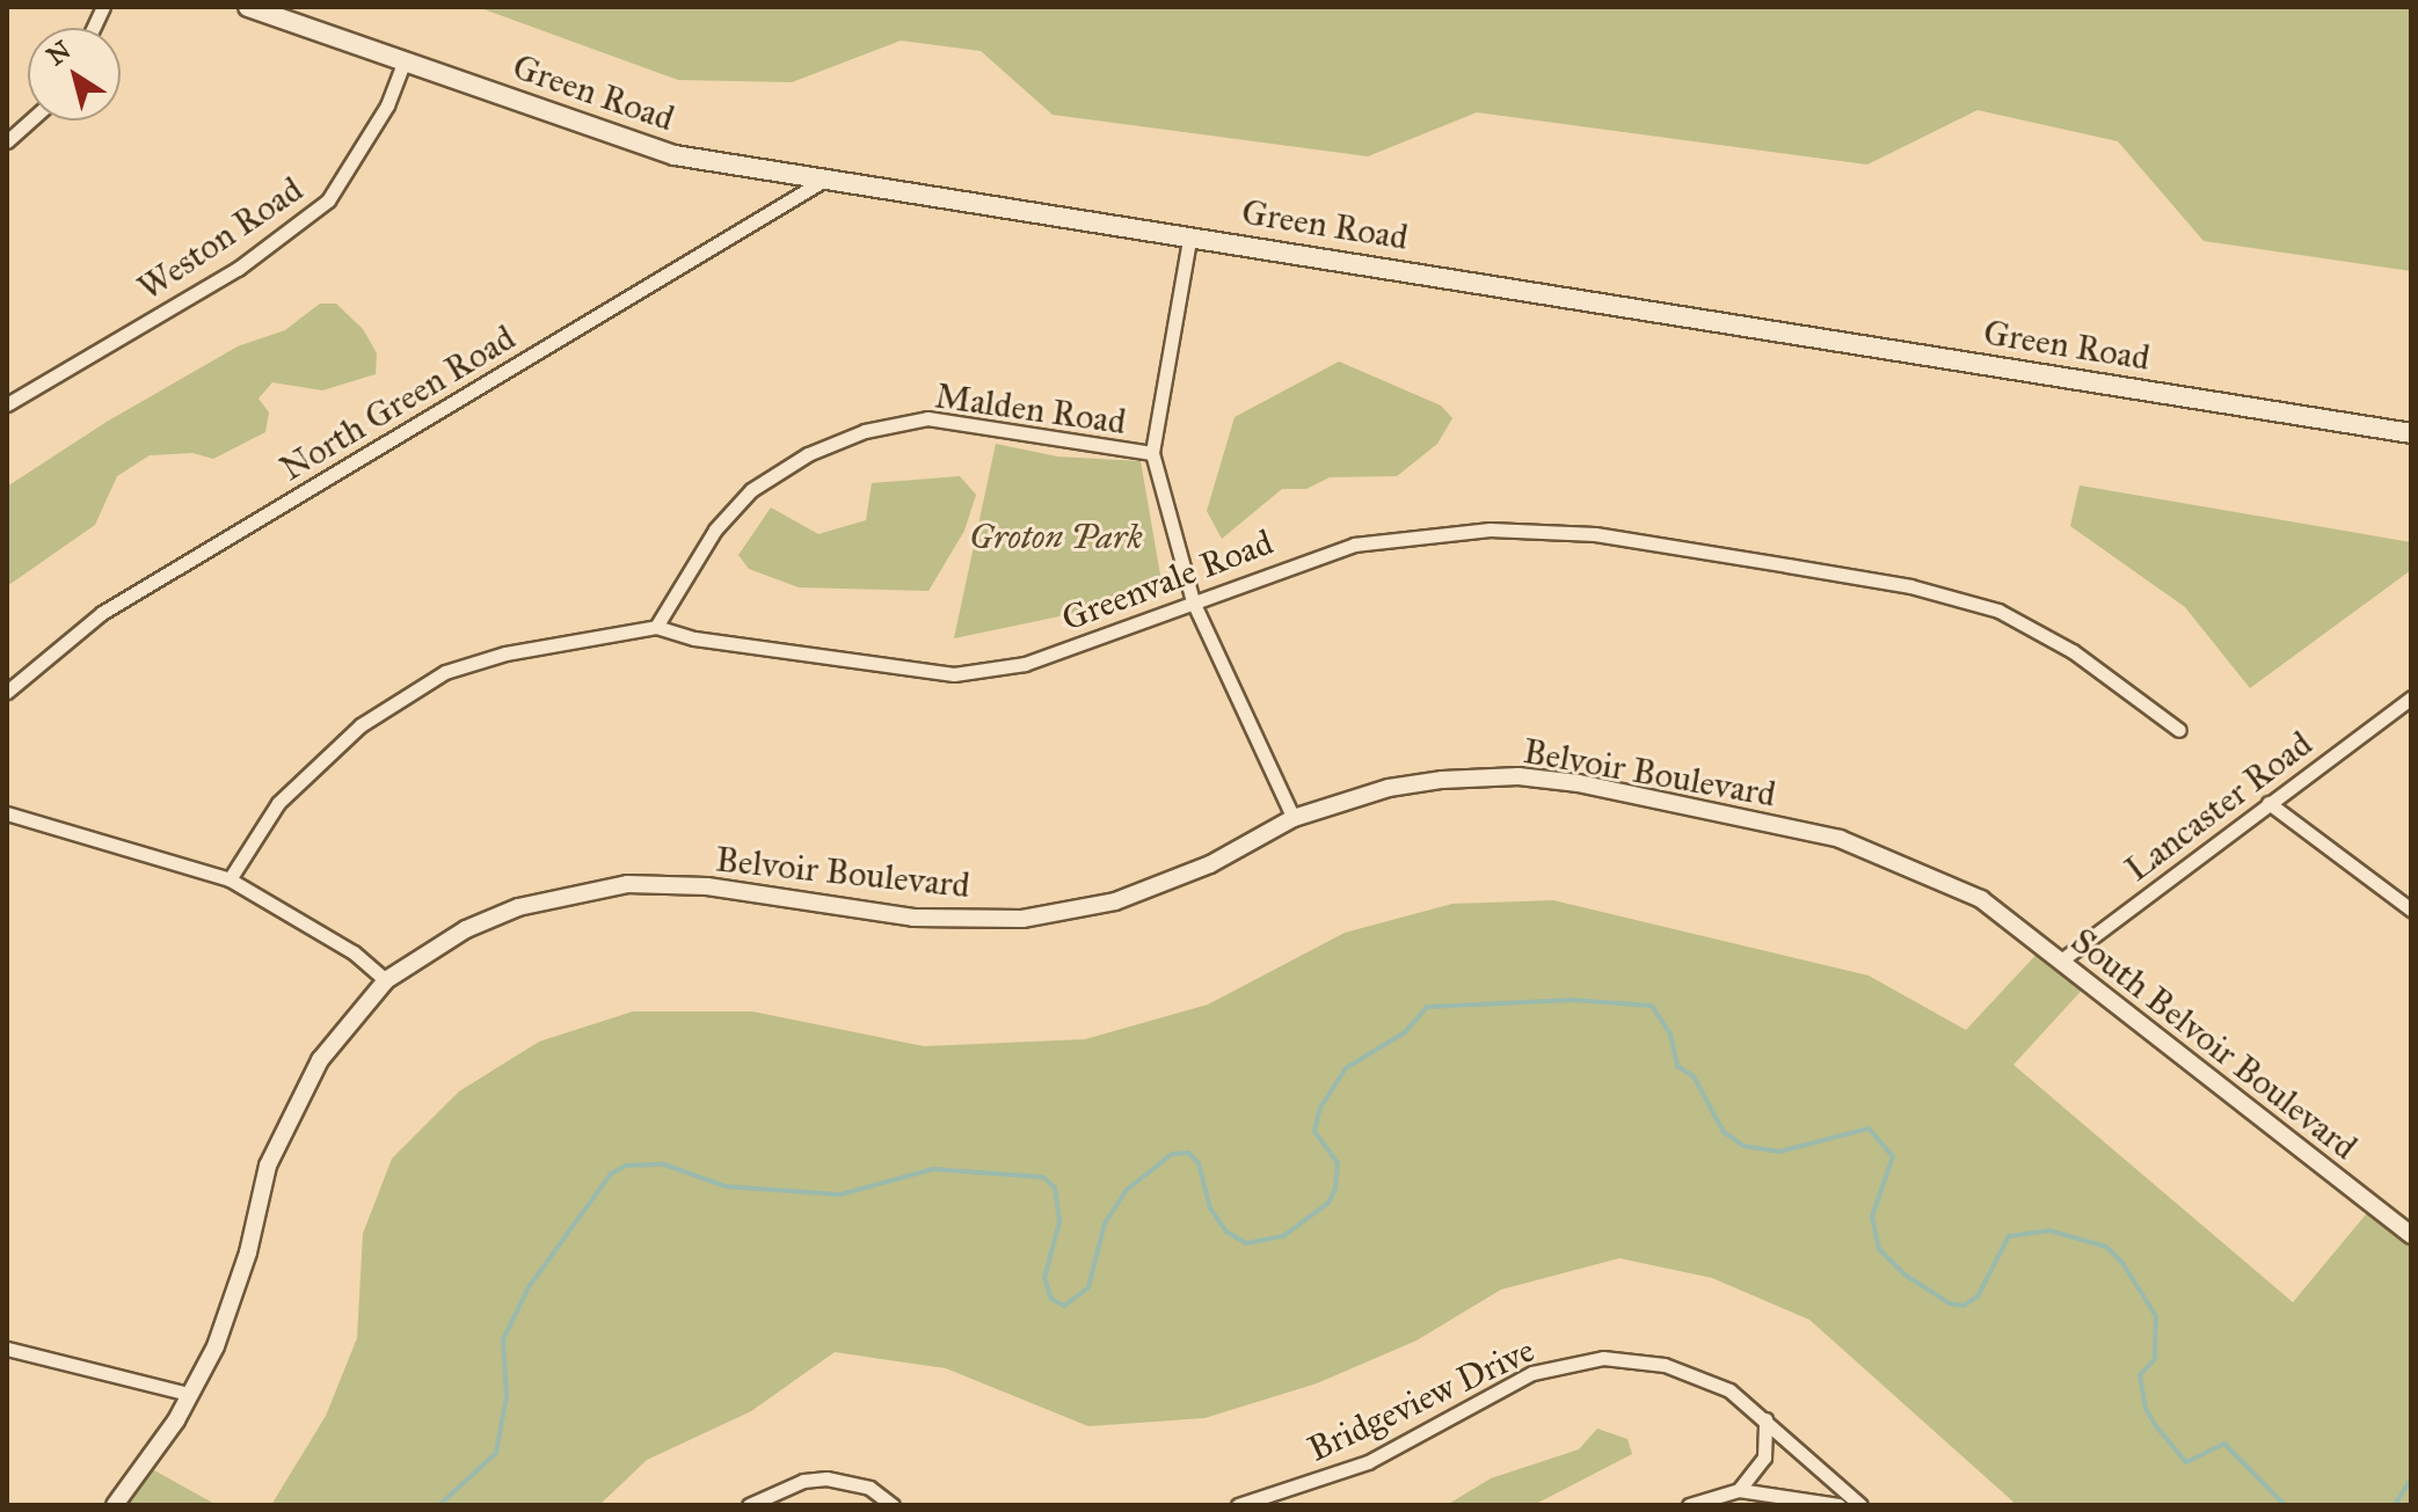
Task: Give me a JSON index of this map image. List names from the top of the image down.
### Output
{
  "streets": {
    "main road": ["Green Road"],
    "street": [
      "Weston Road",
      "North Green Road",
      "Malden Road",
      "Greenvale Road",
      "Belvoir Boulevard",
      "Lancaster Road",
      "South Belvoir Boulevard",
      "Bridgeview Drive"
    ]
  },
  "crossings": [
    ["Green Road", "Weston Road"],
    ["Green Road", "North Green Road"],
    ["Malden Road", "Greenvale Road"],
    ["Belvoir Boulevard", "South Belvoir Boulevard"],
    ["Lancaster Road", "South Belvoir Boulevard"]
  ],
  "parks": ["Groton Park"],
  "north": "top left"
}
